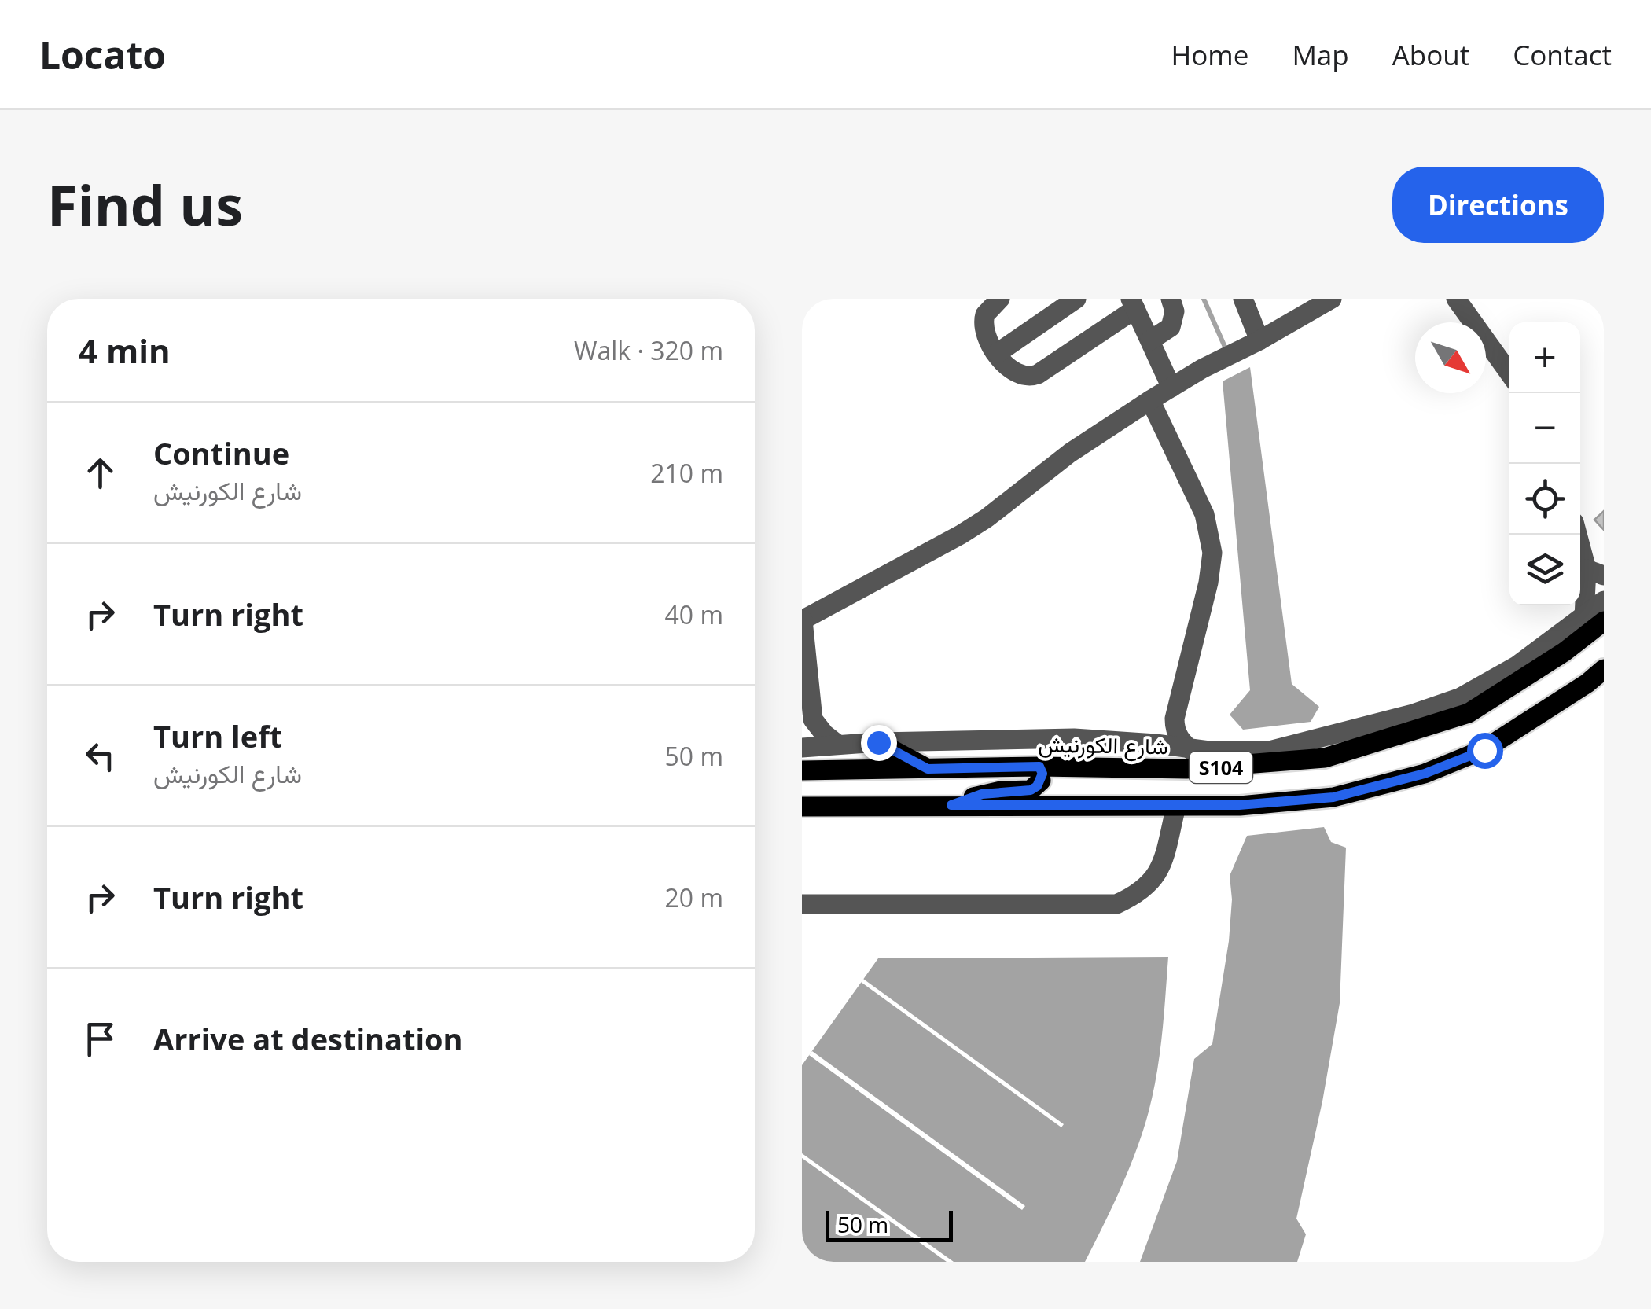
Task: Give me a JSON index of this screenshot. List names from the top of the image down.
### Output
{
  "streets": {
    "main road": ["شارع الكورنيش", "S104"]
  },
  "scale_bar": "50 m",
  "north": "bottom right",
  "page": {
    "header": "Locato",
    "nav": [
      "Home",
      "Map",
      "About",
      "Contact"
    ],
    "title": "Find us",
    "buttons": "Directions",
    "heading": ["4 min", "Walk · 320 m"],
    "map_buttons": ["+", "−"],
    "list": [
      ["Continue", "شارع الكورنيش", "210 m"],
      ["Turn right", "40 m"],
      ["Turn left", "شارع الكورنيش", "50 m"],
      ["Turn right", "20 m"],
      "Arrive at destination"
    ],
    "scale": "50 m"
  }
}
